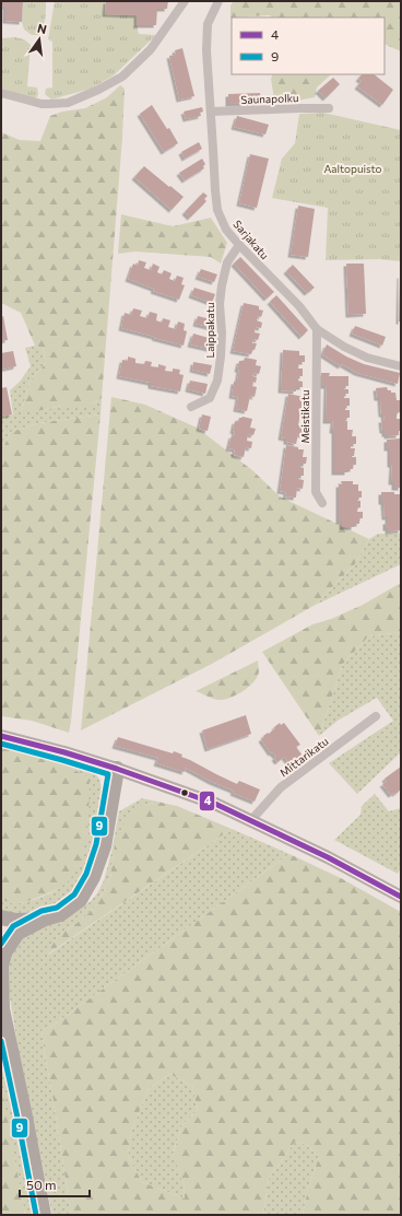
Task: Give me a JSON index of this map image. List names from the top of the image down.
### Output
{
  "streets": {
    "street": [
      "Saunapolku",
      "Sarjakatu",
      "Laippakatu",
      "Meistikatu",
      "Mittarikatu"
    ]
  },
  "crossings": [
    ["Saunapolku", "Sarjakatu"],
    ["Sarjakatu", "Laippakatu"],
    ["Sarjakatu", "Meistikatu"]
  ],
  "parks": ["Aaltopuisto"],
  "lines": ["transit line 4", "transit line 9"],
  "legend": ["4", "9"],
  "scale_bar": "50 m",
  "north": "top"
}
